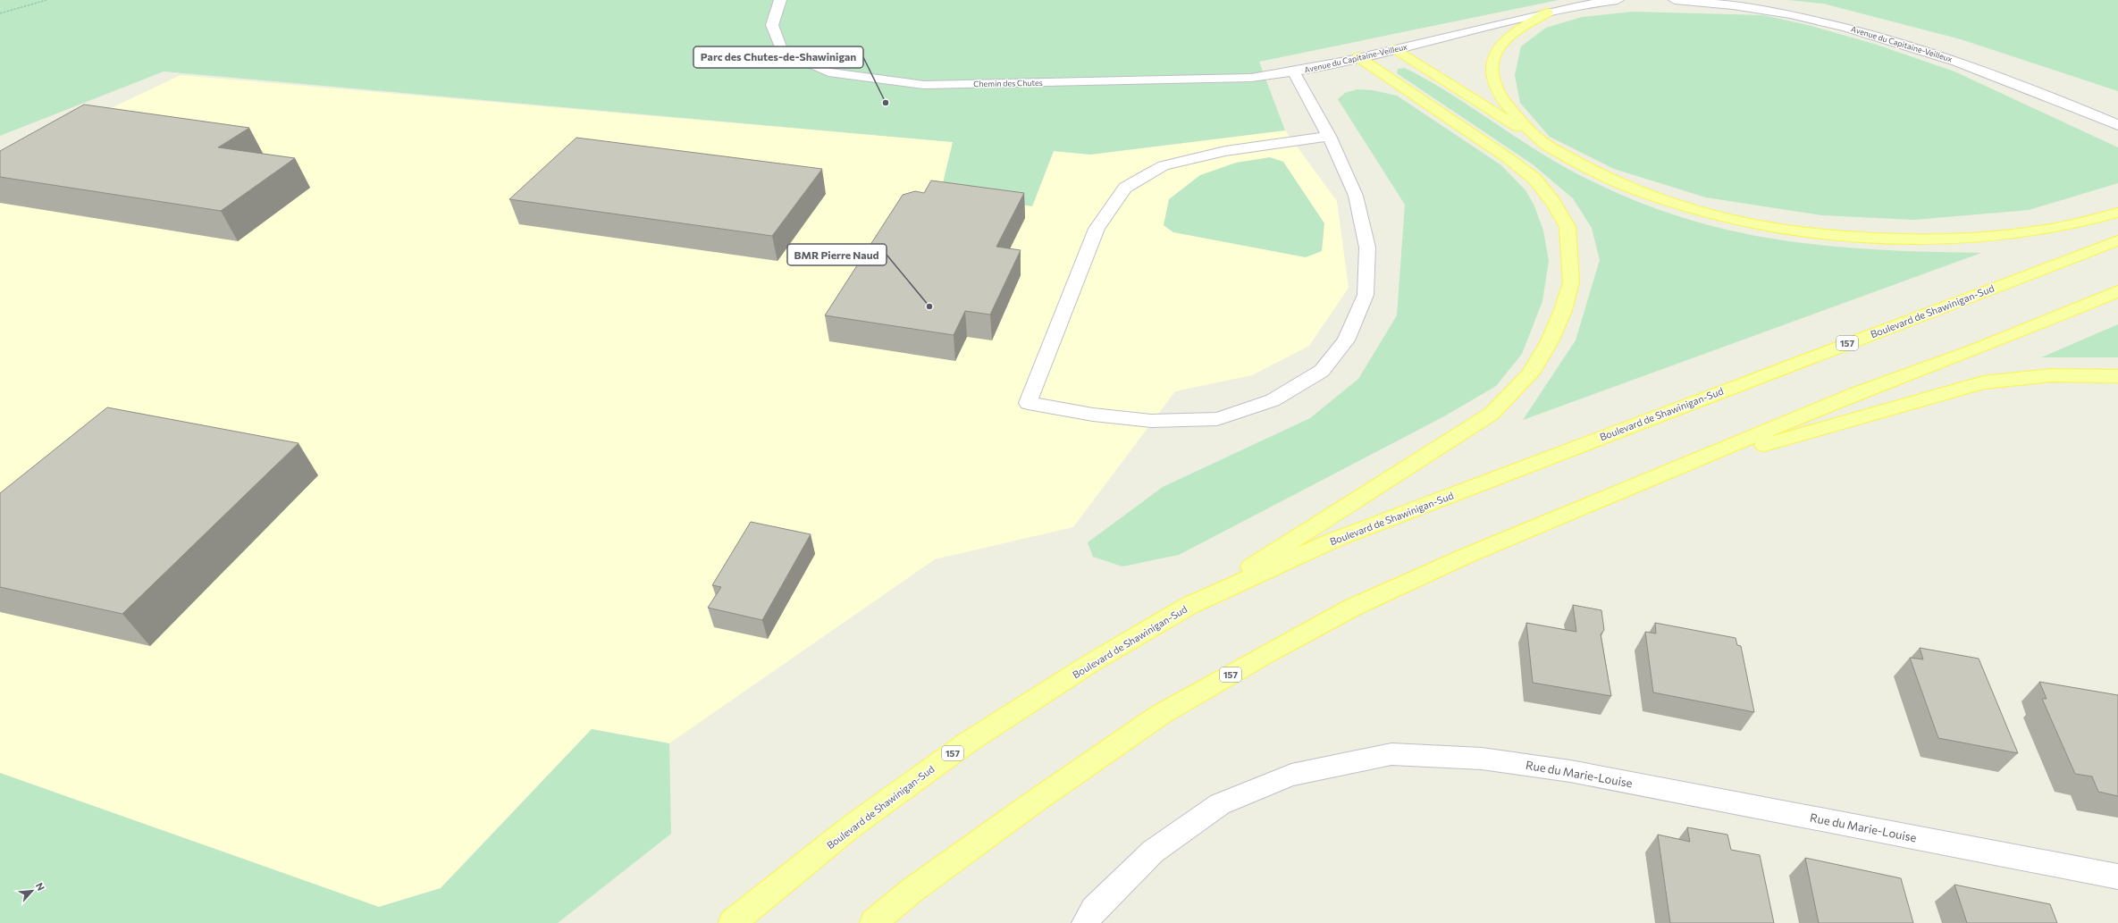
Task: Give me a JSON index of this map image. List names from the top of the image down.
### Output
{
  "streets": {
    "main road": ["Boulevard de Shawinigan-Sud", "157"],
    "street": ["Avenue du Capitaine-Veilleux", "Chemin des Chutes", "Rue du Marie-Louise"]
  },
  "crossings": [
    ["Avenue du Capitaine-Veilleux", "Chemin des Chutes"]
  ],
  "places": ["Parc des Chutes-de-Shawinigan", "BMR Pierre Naud"],
  "north": "top right"
}
